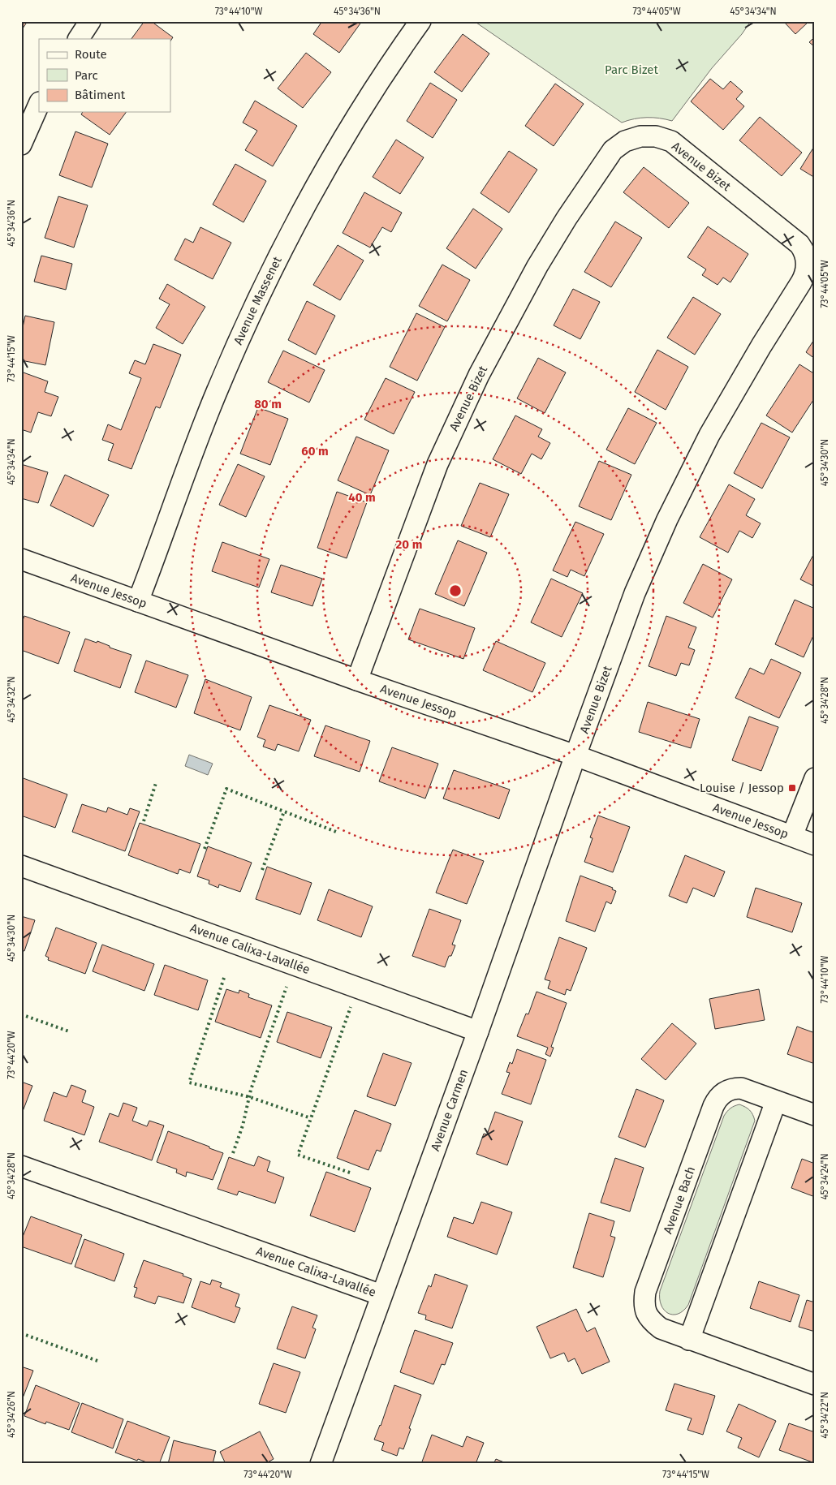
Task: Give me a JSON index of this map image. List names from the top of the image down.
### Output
{
  "streets": {
    "street": [
      "Avenue Bizet",
      "Avenue Massenet",
      "Avenue Jessop",
      "Avenue Calixa-Lavallée",
      "Avenue Carmen",
      "Avenue Bach"
    ]
  },
  "crossings": [
    ["Avenue Bizet", "Avenue Jessop"],
    ["Avenue Bizet", "Avenue Carmen"],
    ["Avenue Massenet", "Avenue Jessop"],
    ["Avenue Jessop", "Avenue Carmen"],
    ["Avenue Calixa-Lavallée", "Avenue Carmen"]
  ],
  "parks": ["Parc Bizet"],
  "places": {
    "transit": ["Louise / Jessop"]
  },
  "legend": ["Route", "Parc", "Bâtiment"],
  "coordinates": [
    "73°44'10\"W",
    "45°34'36\"N",
    "73°44'05\"W",
    "45°34'34\"N",
    "73°44'15\"W",
    "45°34'30\"N",
    "45°34'32\"N",
    "45°34'28\"N",
    "73°44'20\"W",
    "45°34'24\"N",
    "45°34'26\"N",
    "45°34'22\"N"
  ],
  "rings": [
    "80 m",
    "60 m",
    "40 m",
    "20 m"
  ]
}
